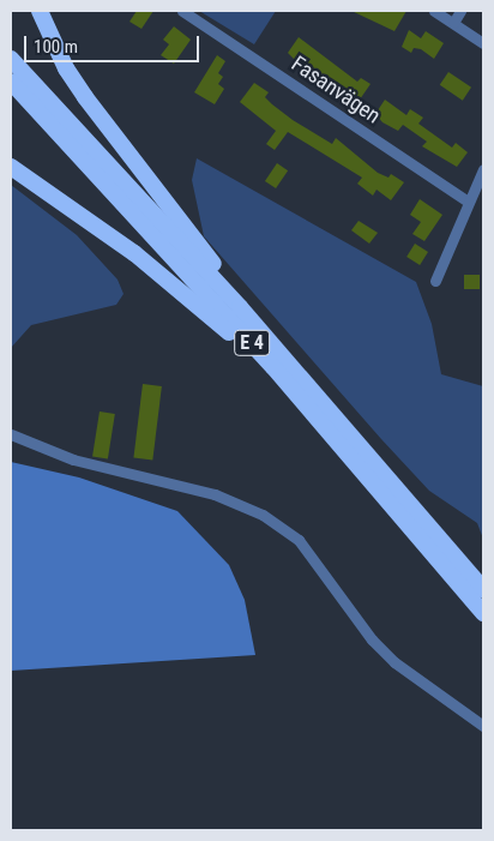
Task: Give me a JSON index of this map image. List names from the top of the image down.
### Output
{
  "streets": {
    "highway": ["E 4"],
    "street": ["Fasanvägen"]
  },
  "scale_bar": "100 m"
}
